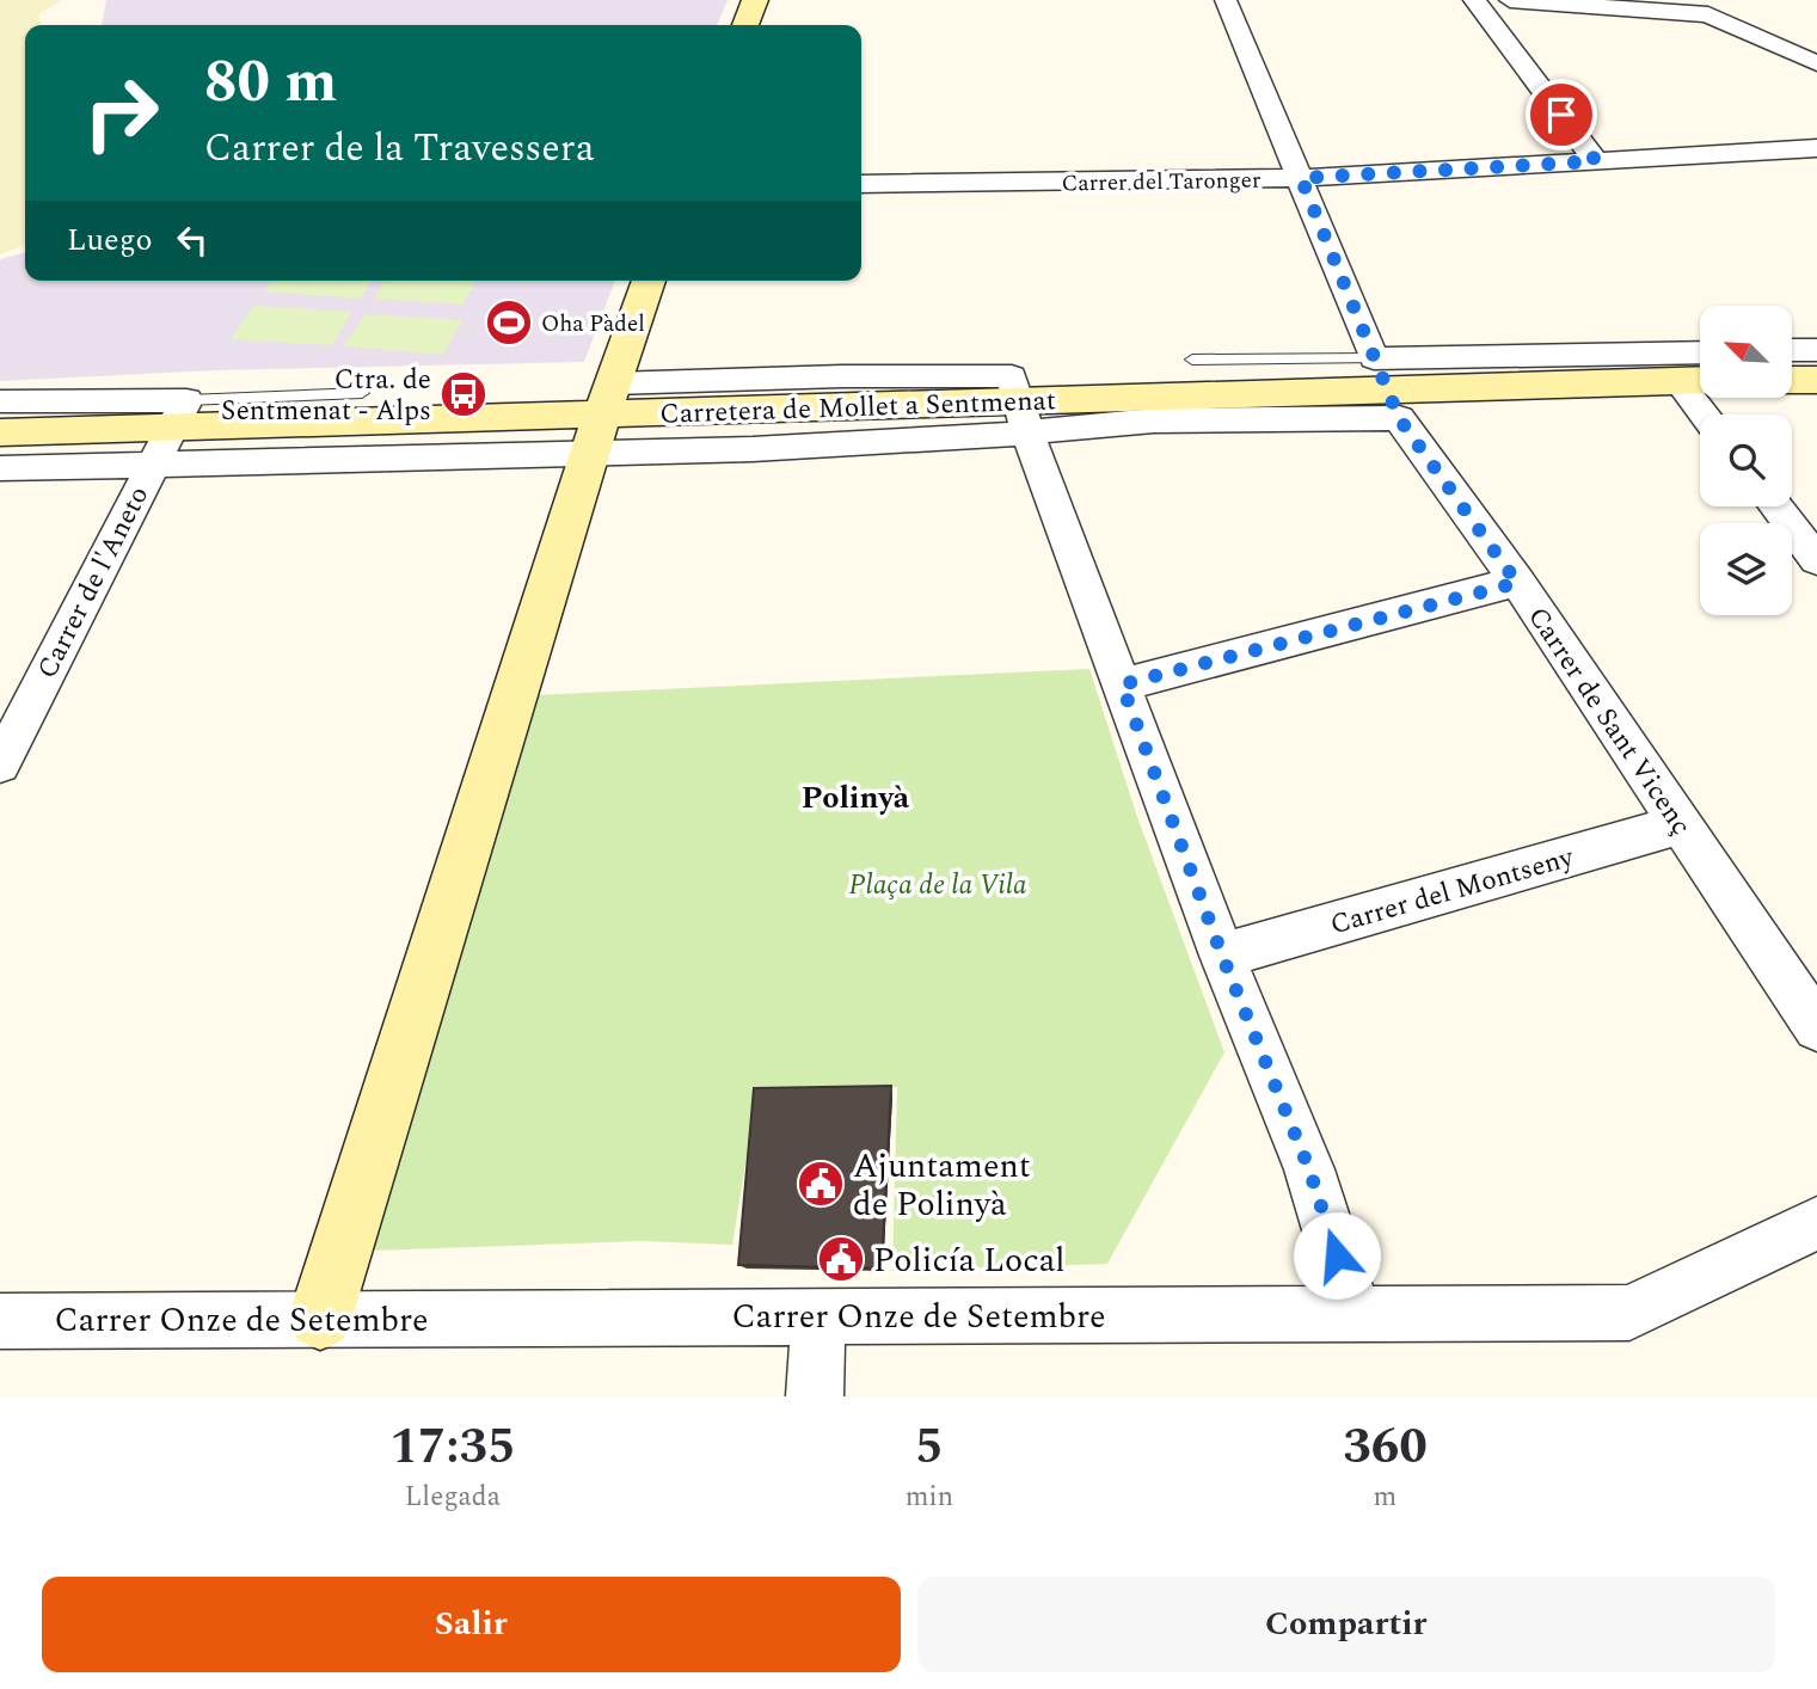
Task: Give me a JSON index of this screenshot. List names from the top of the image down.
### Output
{
  "streets": {
    "street": [
      "Carrer del Taronger",
      "Carretera de Mollet a Sentmenat",
      "Carrer de l'Aneto",
      "Carrer de Sant Vicenç",
      "Carrer del Montseny",
      "Carrer Onze de Setembre"
    ]
  },
  "crossings": [
    ["Carrer del Taronger", "Carrer de Sant Vicenç"],
    ["Carretera de Mollet a Sentmenat", "Carrer de l'Aneto"],
    ["Carretera de Mollet a Sentmenat", "Carrer de Sant Vicenç"],
    ["Carrer de Sant Vicenç", "Carrer del Montseny"]
  ],
  "districts": ["Polinyà"],
  "parks": ["Plaça de la Vila"],
  "places": {
    "sports": ["Oha Pàdel"],
    "bus stop": ["Ctra. de Sentmenat - Alps"],
    "public building": ["Ajuntament de Polinyà", "Policía Local"]
  },
  "north": "top left",
  "page": {
    "turn": ["80 m", "Carrer de la Travessera"],
    "then": "Luego",
    "eta": [
      "17:35",
      "Llegada",
      "5",
      "min",
      "360",
      "m"
    ],
    "buttons": ["Salir", "Compartir"]
  }
}
